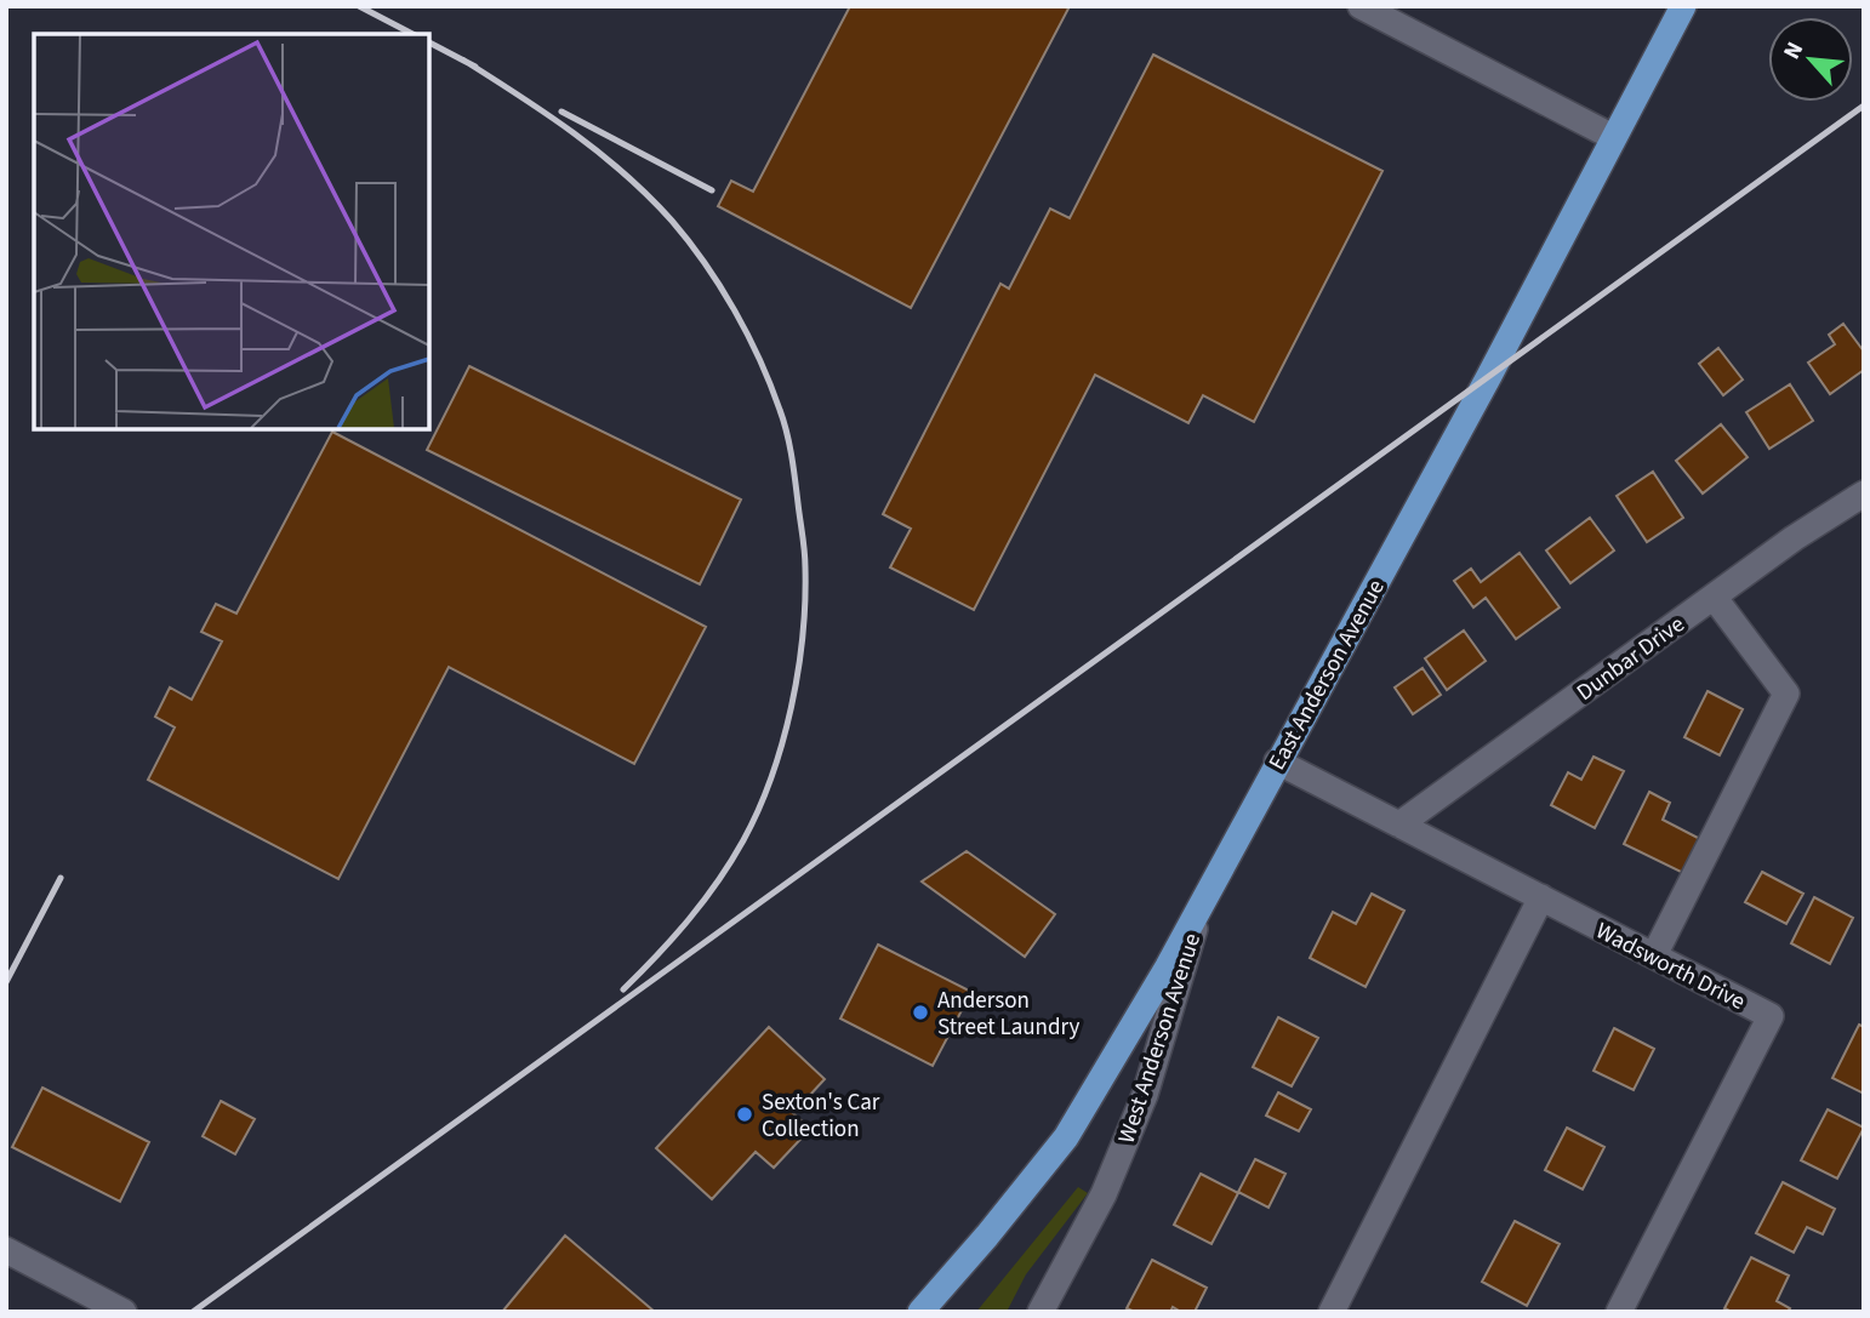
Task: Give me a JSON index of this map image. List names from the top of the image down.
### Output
{
  "streets": {
    "main road": ["East Anderson Avenue"],
    "street": ["Dunbar Drive", "Wadsworth Drive", "West Anderson Avenue"]
  },
  "crossings": [
    ["Dunbar Drive", "Wadsworth Drive"],
    ["East Anderson Avenue", "Wadsworth Drive"],
    ["East Anderson Avenue", "West Anderson Avenue"]
  ],
  "places": ["Anderson Street Laundry", "Sexton's Car Collection"],
  "north": "top left"
}
